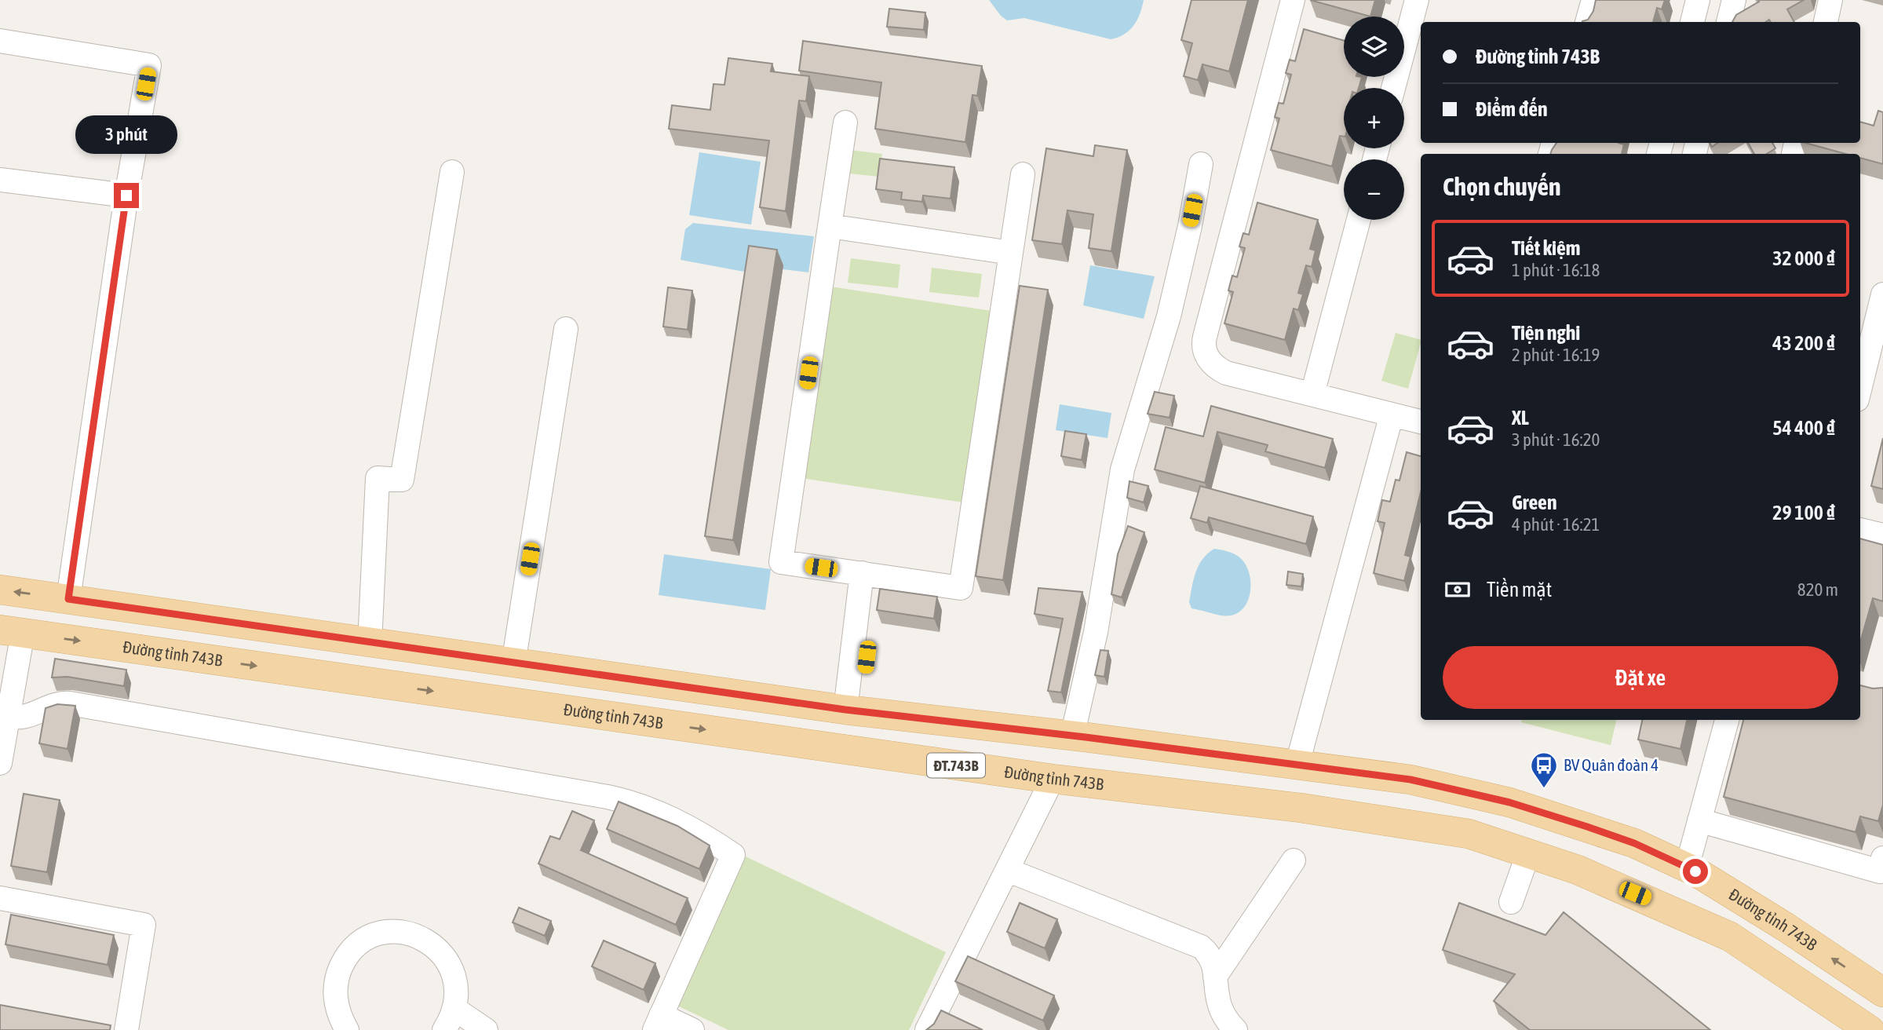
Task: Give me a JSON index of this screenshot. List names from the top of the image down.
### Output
{
  "streets": {
    "main road": ["Đường tỉnh 743B", "ĐT.743B"]
  },
  "places": {
    "bus stop": ["BV Quân đoàn 4"]
  },
  "page": {
    "map_buttons": ["+", "−"],
    "banner": ["Đường tỉnh 743B", "Điểm đến"],
    "bubble": "3 phút",
    "heading": "Chọn chuyến",
    "list": [
      {
        "name": "Tiết kiệm",
        "note": "1 phút · 16:18",
        "value": "32 000 ₫"
      },
      {
        "name": "Tiện nghi",
        "note": "2 phút · 16:19",
        "value": "43 200 ₫"
      },
      {
        "name": "XL",
        "note": "3 phút · 16:20",
        "value": "54 400 ₫"
      },
      {
        "name": "Green",
        "note": "4 phút · 16:21",
        "value": "29 100 ₫"
      }
    ],
    "pay": ["Tiền mặt", "820 m"],
    "buttons": "Đặt xe"
  }
}
